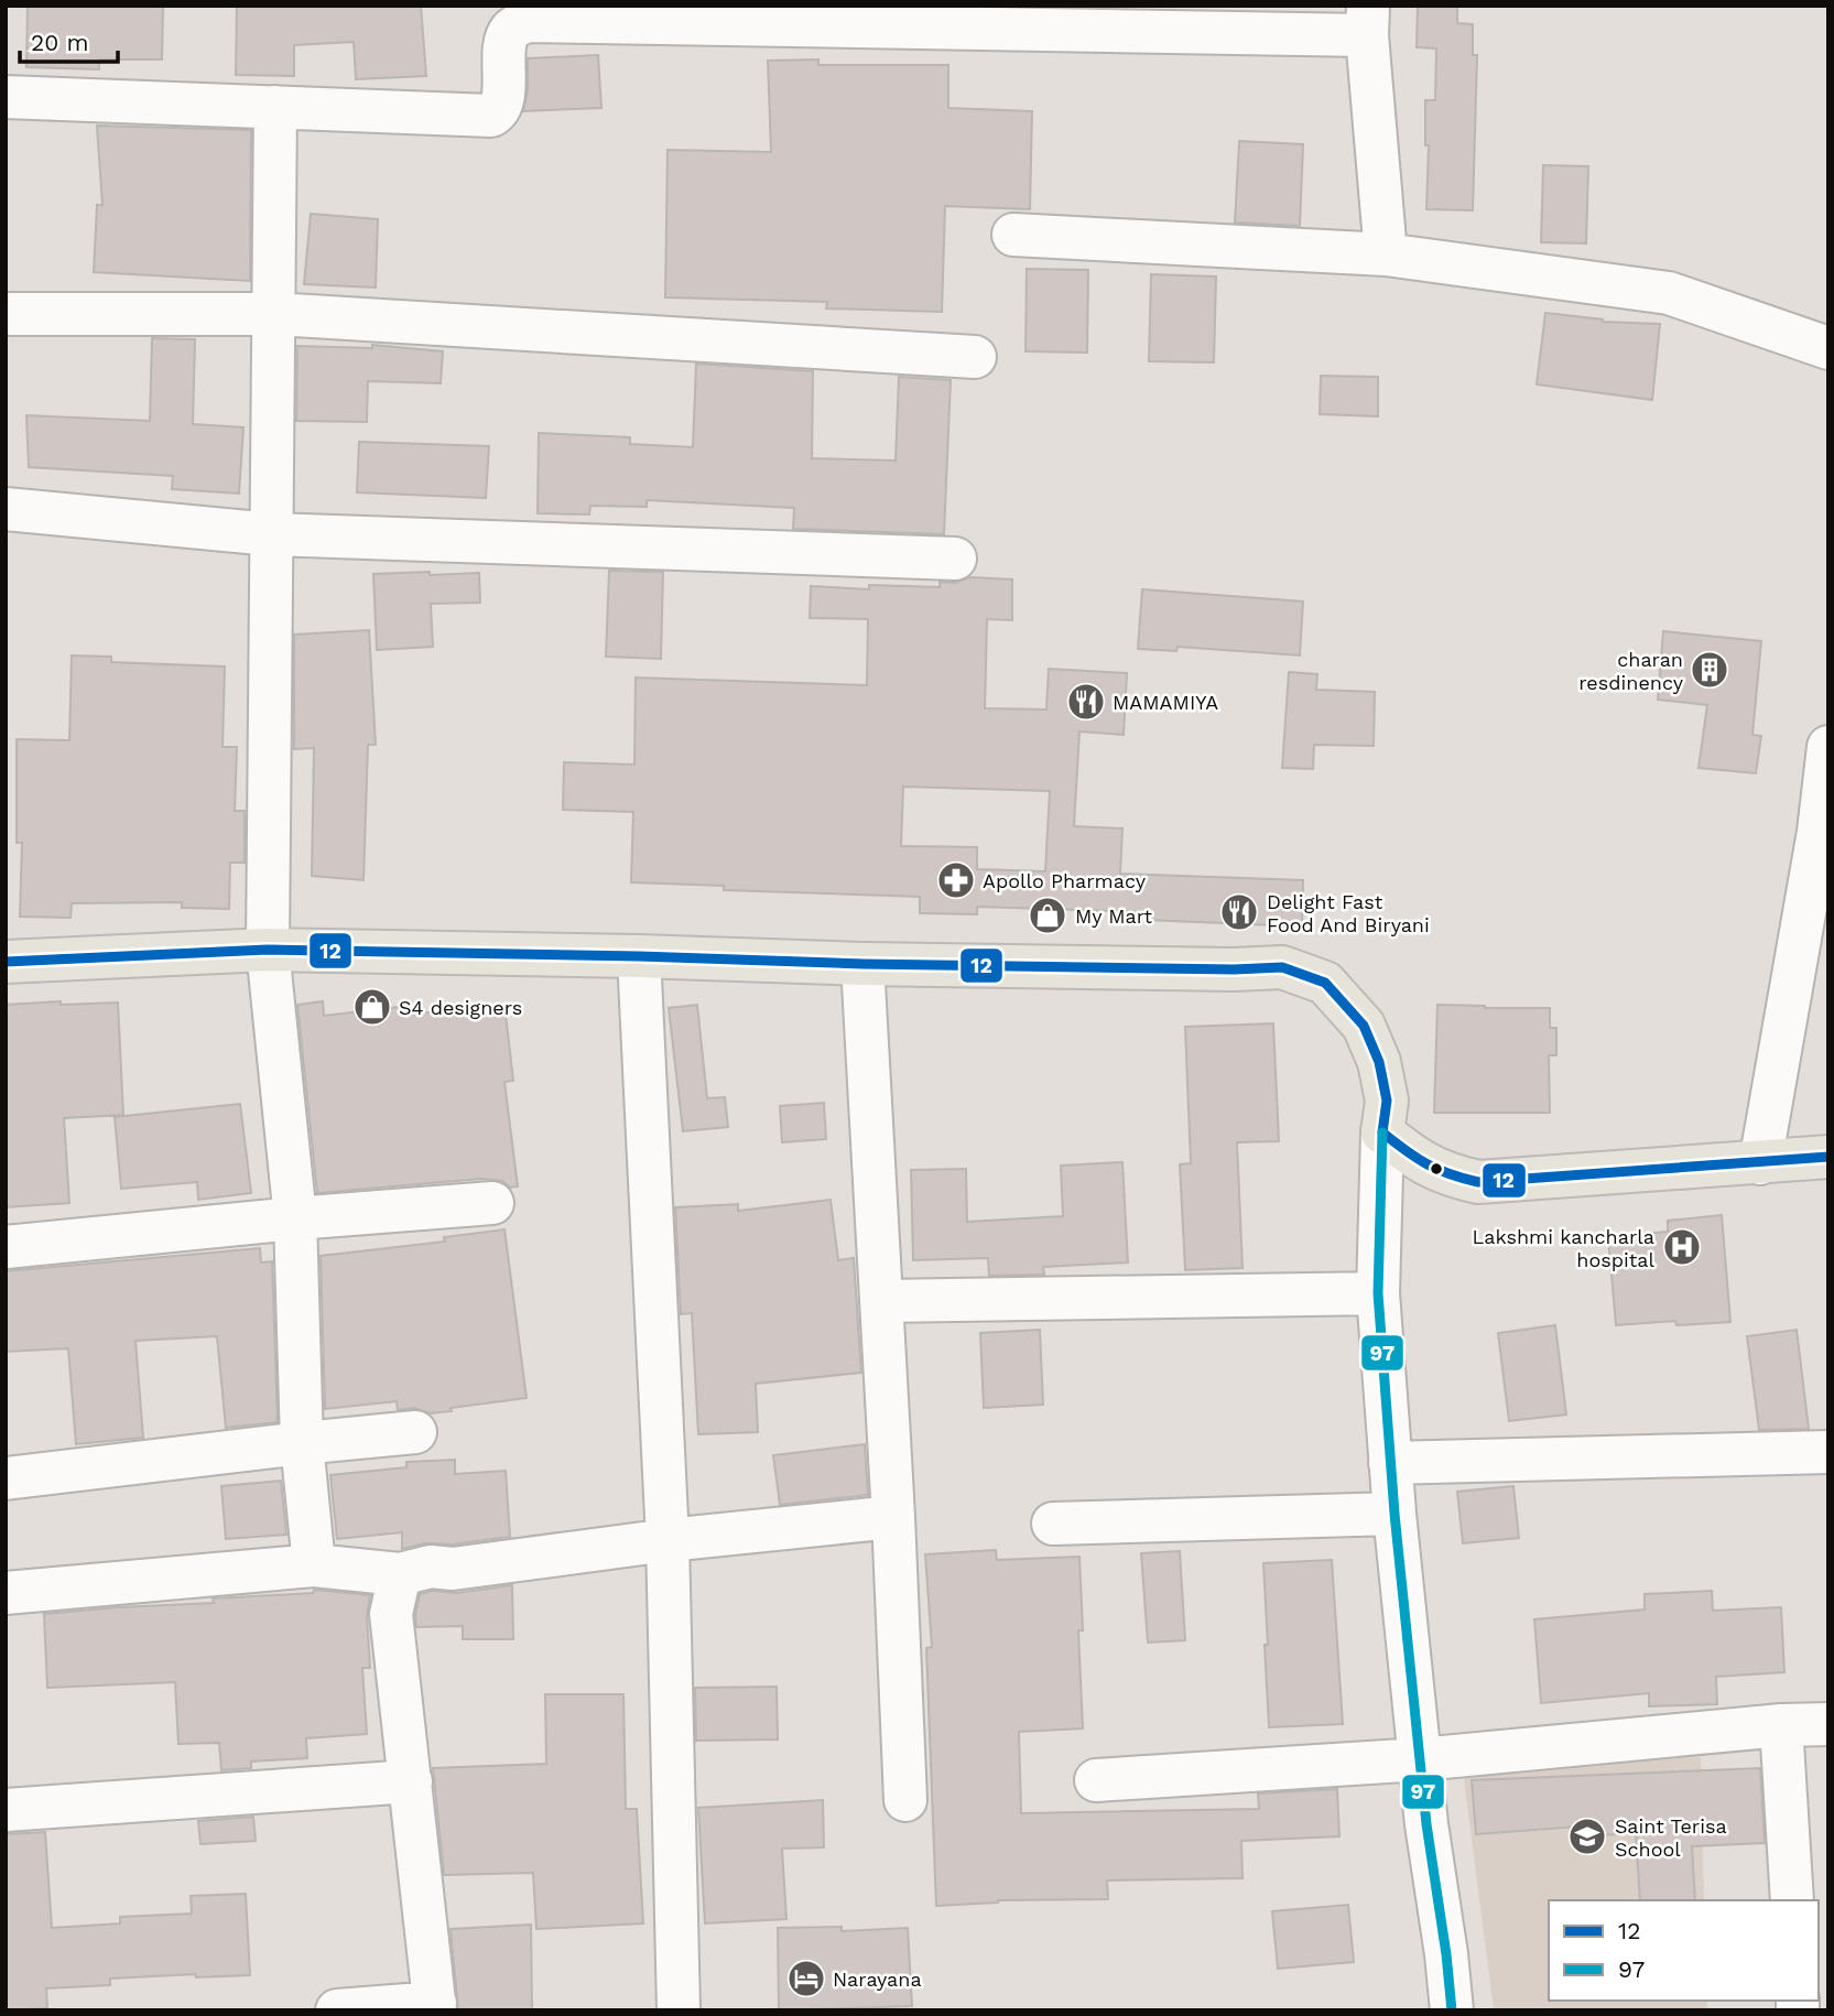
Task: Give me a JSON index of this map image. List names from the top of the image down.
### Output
{
  "places": {
    "building": ["charan resdinency"],
    "restaurant": ["MAMAMIYA", "Delight Fast Food And Biryani"],
    "pharmacy": ["Apollo Pharmacy"],
    "shop": ["My Mart", "S4 designers"],
    "hospital": ["Lakshmi kancharla hospital"],
    "school or university": ["Saint Terisa School"],
    "hotel": ["Narayana"]
  },
  "lines": ["transit line 12", "transit line 97"],
  "legend": ["12", "97"],
  "scale_bar": "20 m"
}
